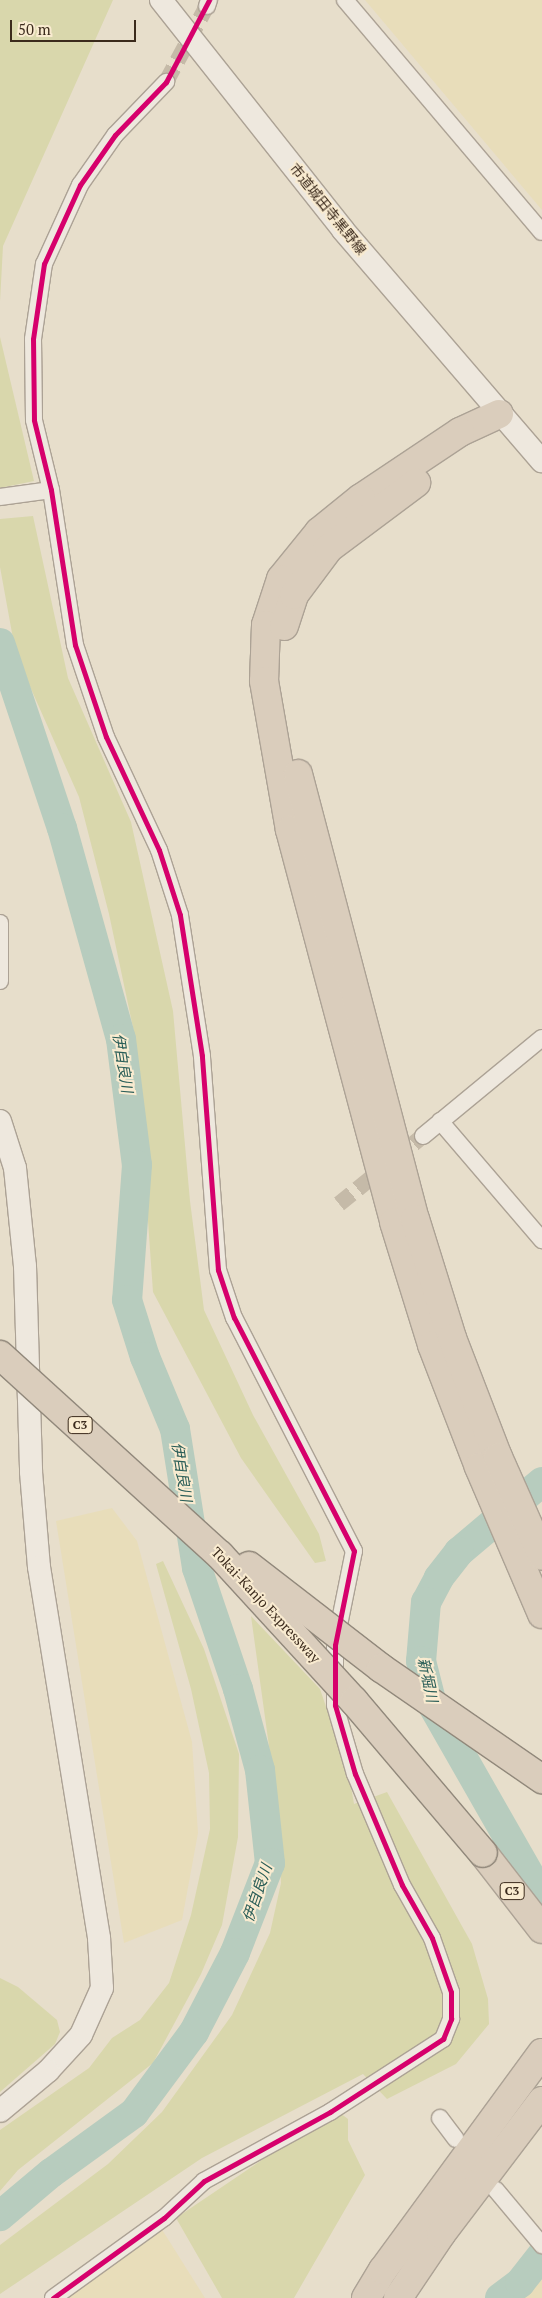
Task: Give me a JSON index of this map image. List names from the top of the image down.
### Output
{
  "streets": {
    "highway": ["C3", "Tokai-Kanjo Expressway"],
    "street": ["市道城田寺黒野線"]
  },
  "water": ["伊自良川", "新堀川"],
  "scale_bar": "50 m"
}
